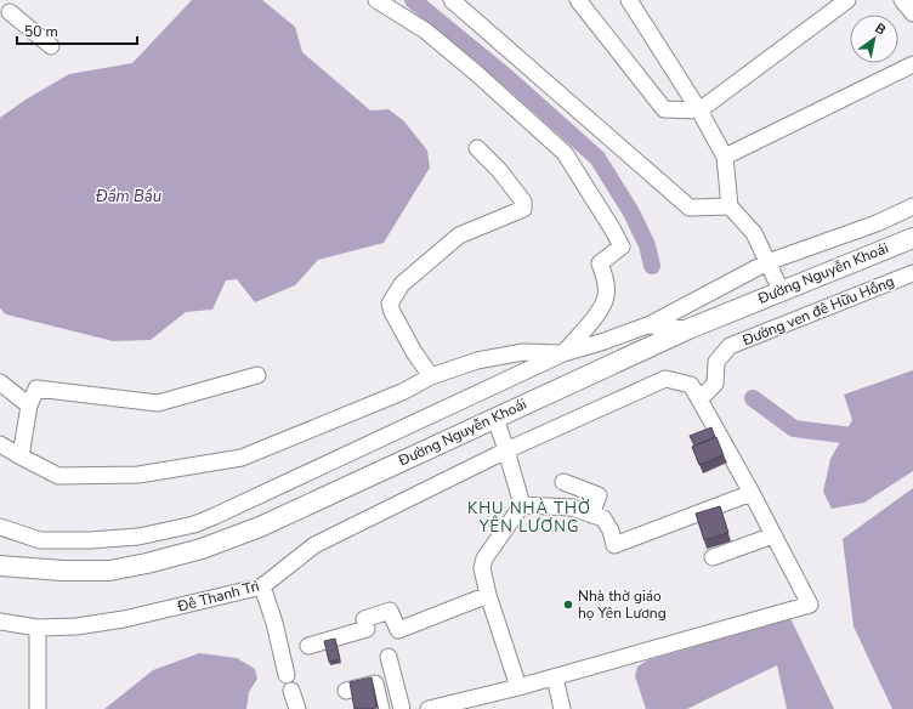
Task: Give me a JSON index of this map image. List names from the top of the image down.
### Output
{
  "streets": {
    "main road": ["Đường Nguyễn Khoái"],
    "street": ["Đường ven đê Hữu Hồng", "Đê Thanh Trì"]
  },
  "crossings": [
    ["Đường ven đê Hữu Hồng", "Đê Thanh Trì"]
  ],
  "districts": ["KHU NHÀ THỜ YÊN LƯƠNG"],
  "water": ["Đầm Bầu"],
  "places": ["Nhà thờ giáo họ Yên Lương"],
  "scale_bar": "50 m",
  "north": "top right"
}
